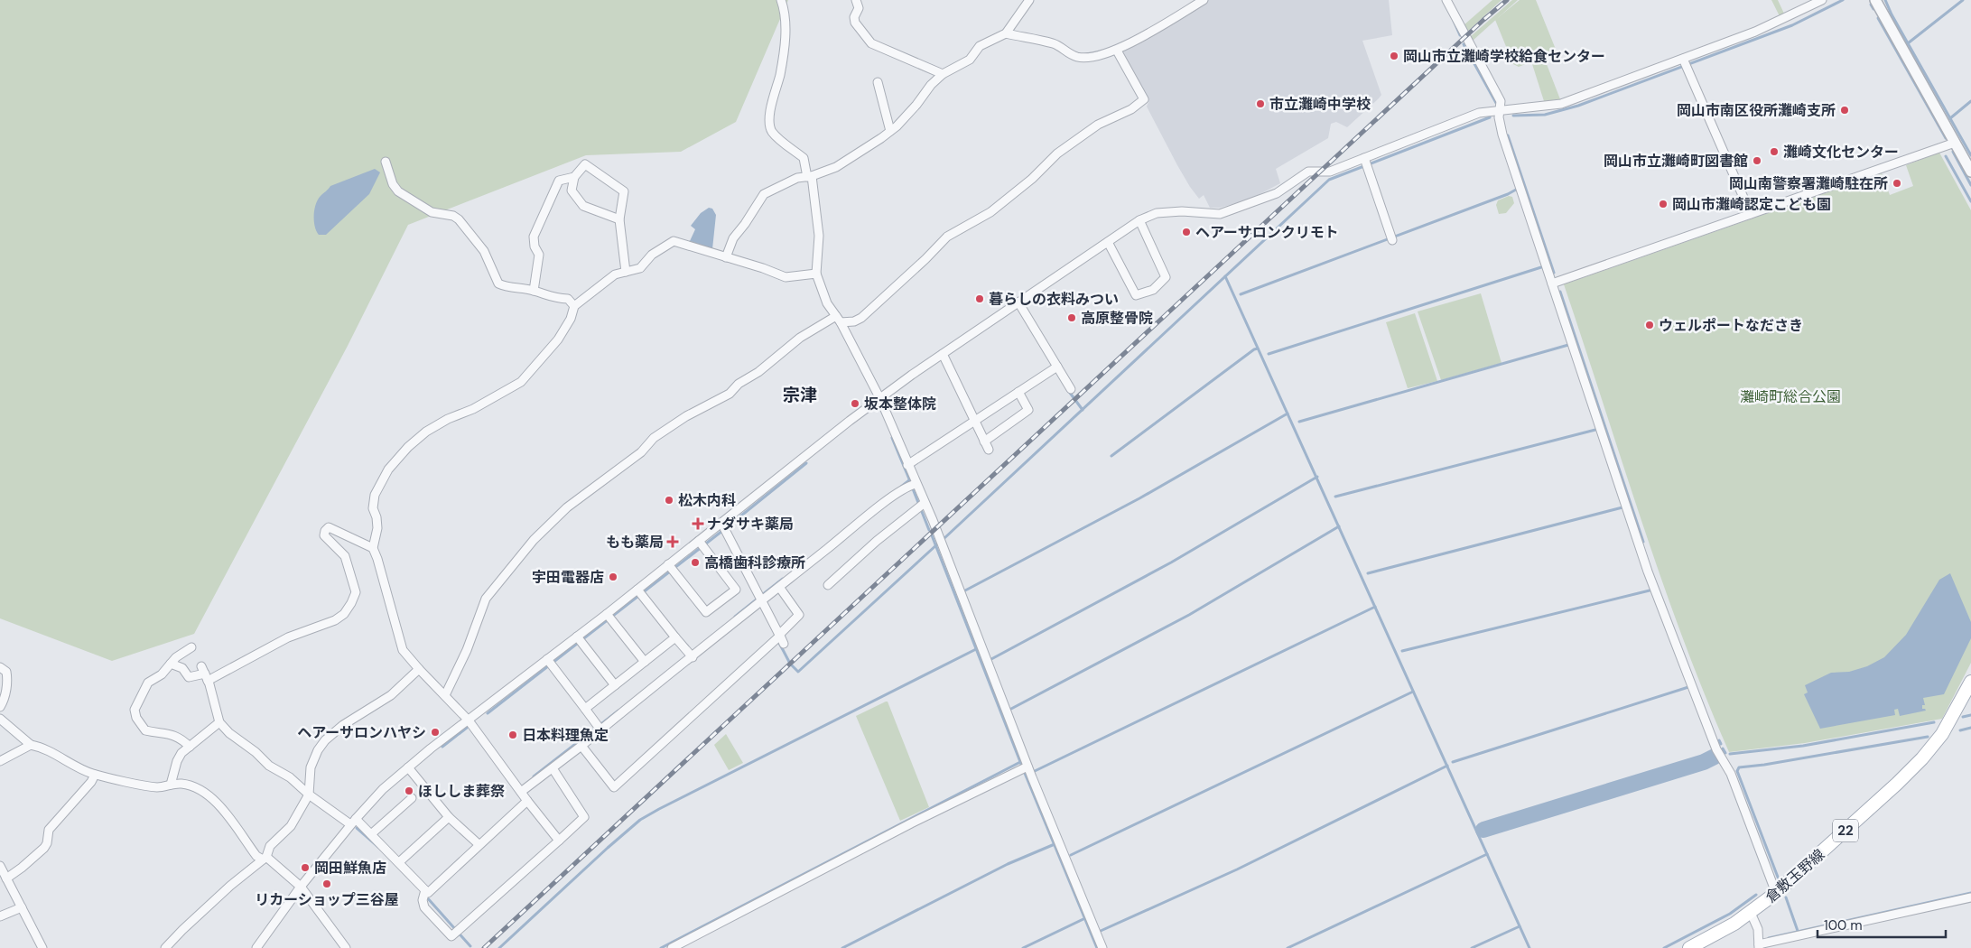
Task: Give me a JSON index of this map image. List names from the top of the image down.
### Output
{
  "streets": {
    "main road": ["22", "倉敷玉野線"]
  },
  "districts": ["宗津"],
  "parks": ["灘崎町総合公園"],
  "places": {
    "other": [
      "岡山市立灘崎学校給食センター",
      "市立灘崎中学校",
      "岡山市南区役所灘崎支所",
      "灘崎文化センター",
      "岡山市立灘崎町図書館",
      "岡山南警察署灘崎駐在所",
      "岡山市灘崎認定こども園",
      "ヘアーサロンクリモト",
      "暮らしの衣料みつい",
      "高原整骨院",
      "ウェルポートなださき",
      "坂本整体院",
      "松木内科",
      "高橋歯科診療所",
      "宇田電器店",
      "ヘアーサロンハヤシ",
      "日本料理魚定",
      "ほししま葬祭",
      "岡田鮮魚店",
      "リカーショップ三谷屋"
    ],
    "health": ["ナダサキ薬局", "もも薬局"]
  },
  "scale_bar": "100 m"
}
